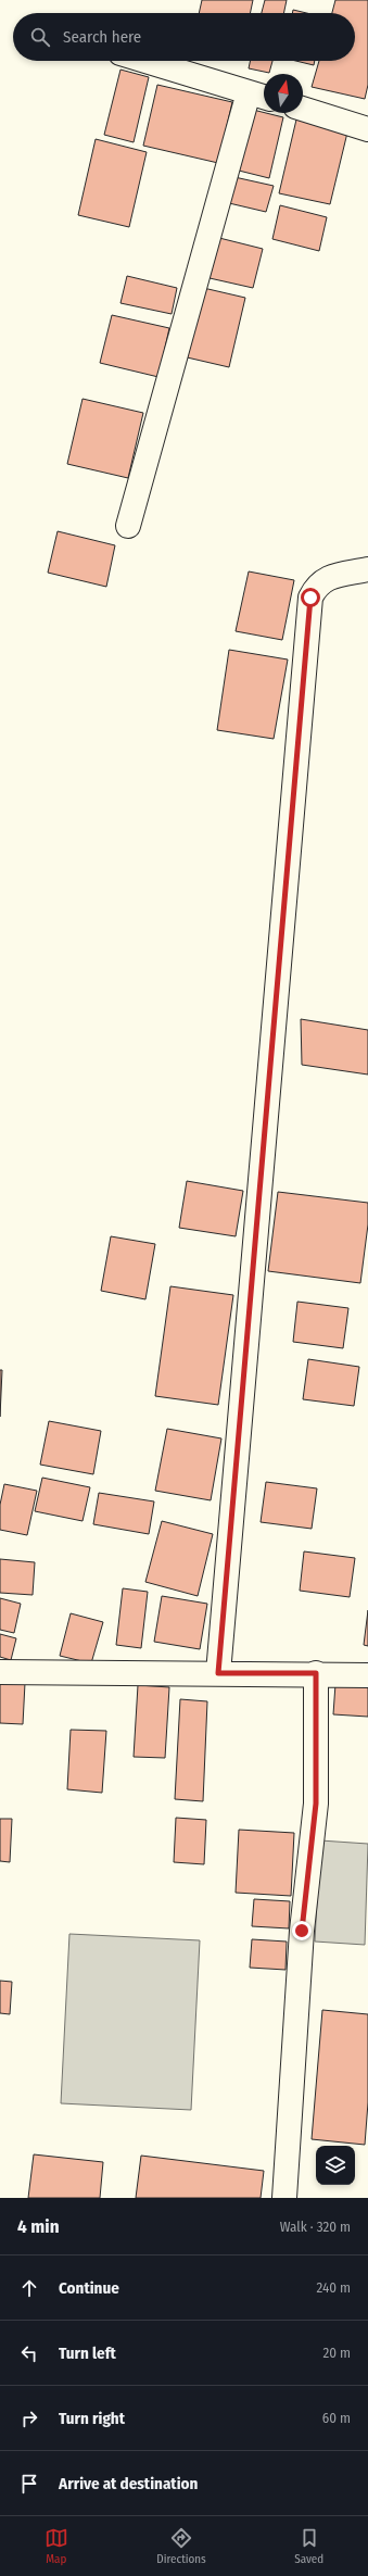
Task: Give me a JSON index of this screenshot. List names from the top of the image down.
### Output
{
  "north": "top",
  "page": {
    "search": "Search here",
    "heading": ["4 min", "Walk · 320 m"],
    "list": [
      ["Continue", "240 m"],
      ["Turn left", "20 m"],
      ["Turn right", "60 m"],
      "Arrive at destination"
    ],
    "nav": ["Map", "Directions", "Saved"]
  }
}
